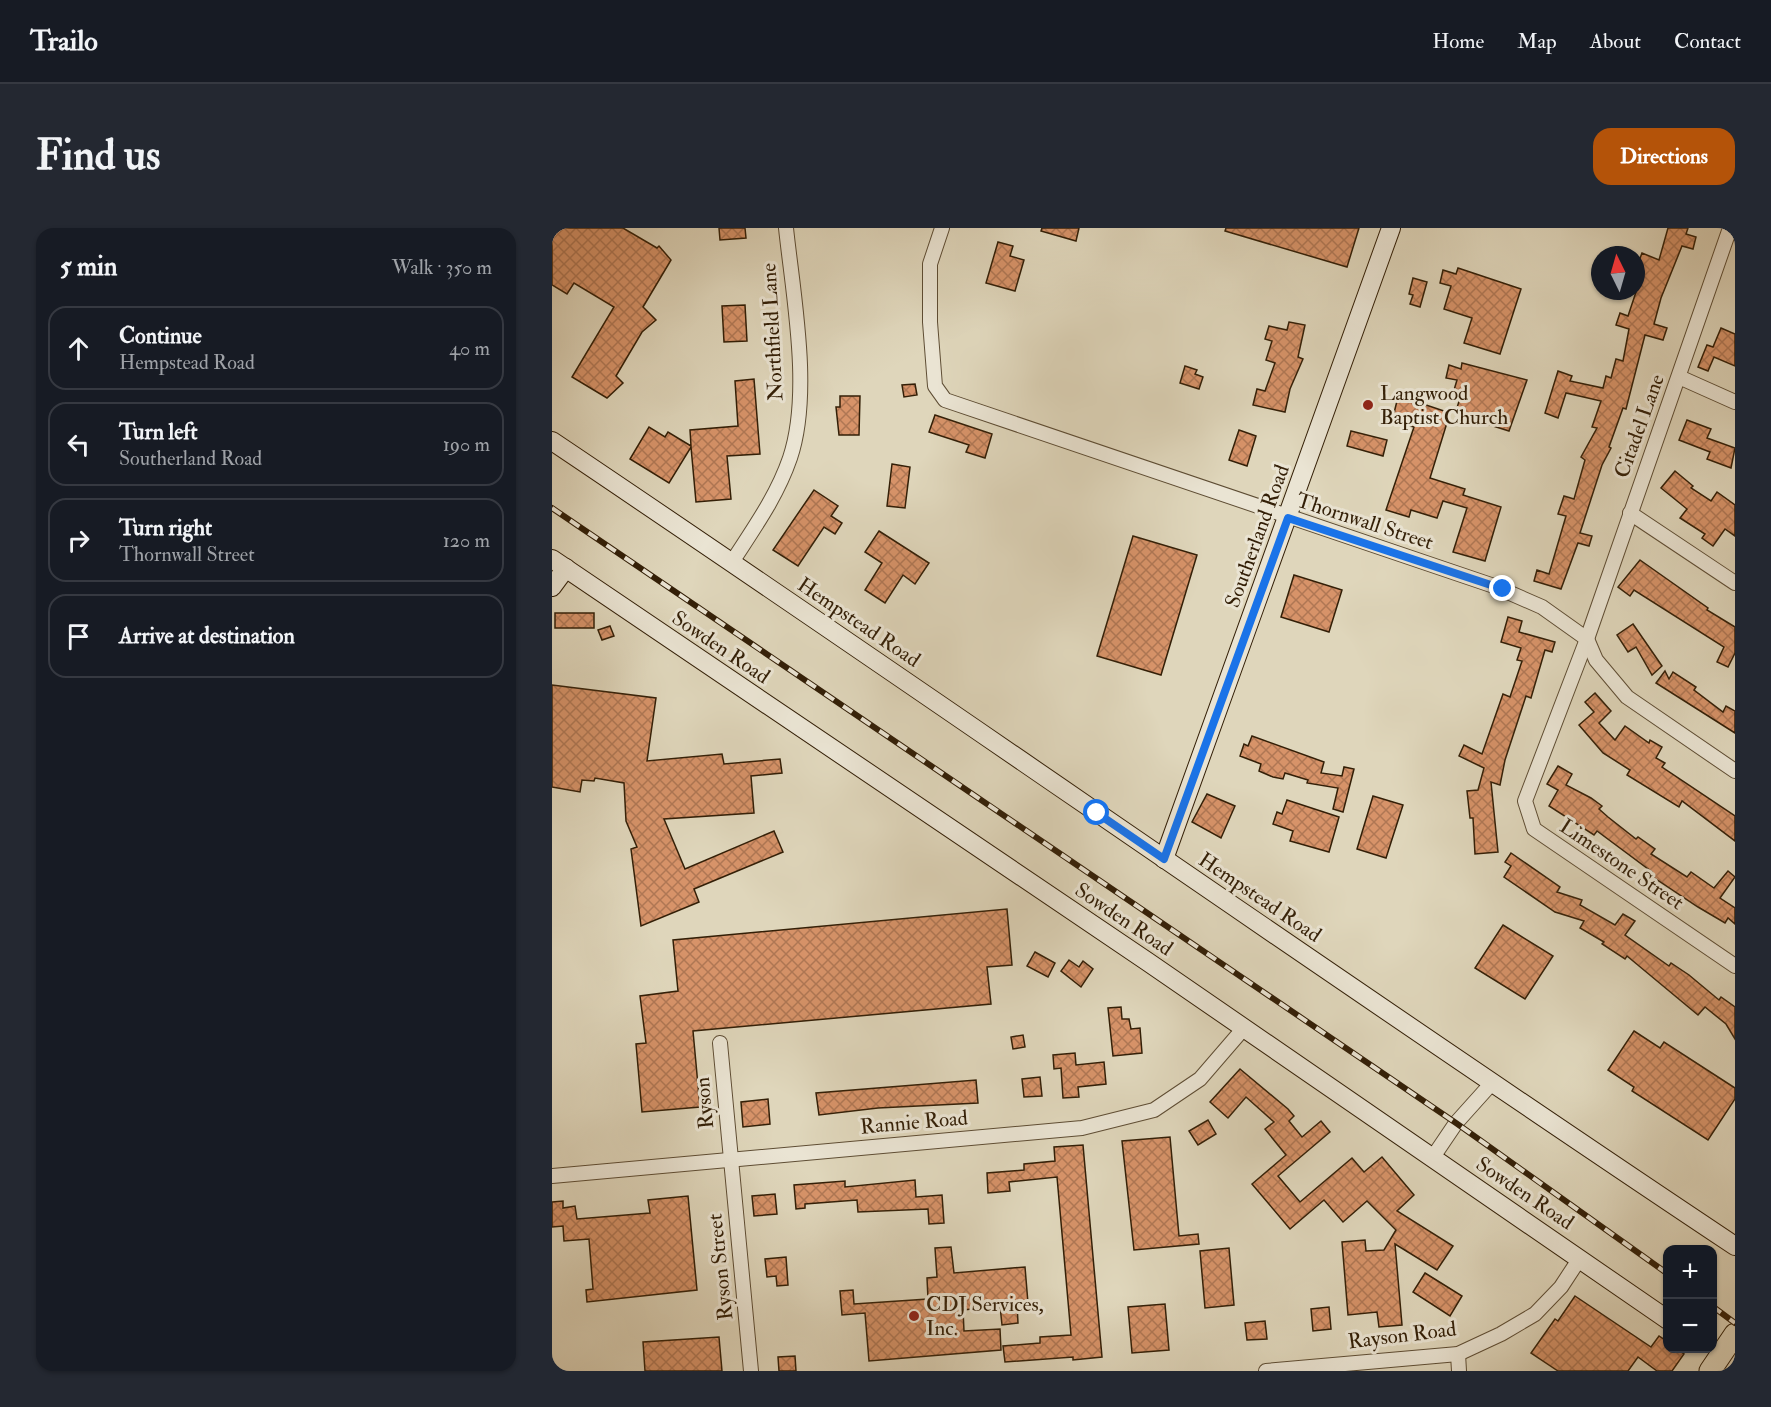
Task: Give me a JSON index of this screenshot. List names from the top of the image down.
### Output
{
  "streets": {
    "street": [
      "Northfield Lane",
      "Citadel Lane",
      "Thornwall Street",
      "Southerland Road",
      "Hempstead Road",
      "Sowden Road",
      "Limestone Street",
      "Ryson",
      "Rannie Road",
      "Ryson Street",
      "Rayson Road"
    ]
  },
  "crossings": [
    ["Northfield Lane", "Hempstead Road"],
    ["Citadel Lane", "Thornwall Street"],
    ["Citadel Lane", "Limestone Street"],
    ["Thornwall Street", "Southerland Road"],
    ["Thornwall Street", "Limestone Street"],
    ["Southerland Road", "Hempstead Road"],
    ["Sowden Road", "Rannie Road"],
    ["Sowden Road", "Rayson Road"],
    ["Ryson", "Rannie Road"],
    ["Ryson", "Ryson Street"],
    ["Rannie Road", "Ryson Street"]
  ],
  "places": ["Langwood Baptist Church", "CDJ Services, Inc."],
  "north": "top",
  "page": {
    "header": "Trailo",
    "nav": [
      "Home",
      "Map",
      "About",
      "Contact"
    ],
    "buttons": "Directions",
    "title": "Find us",
    "heading": ["5 min", "Walk · 350 m"],
    "list": [
      ["Continue", "Hempstead Road", "40 m"],
      ["Turn left", "Southerland Road", "190 m"],
      ["Turn right", "Thornwall Street", "120 m"],
      "Arrive at destination"
    ],
    "map_buttons": ["+", "−"]
  }
}
